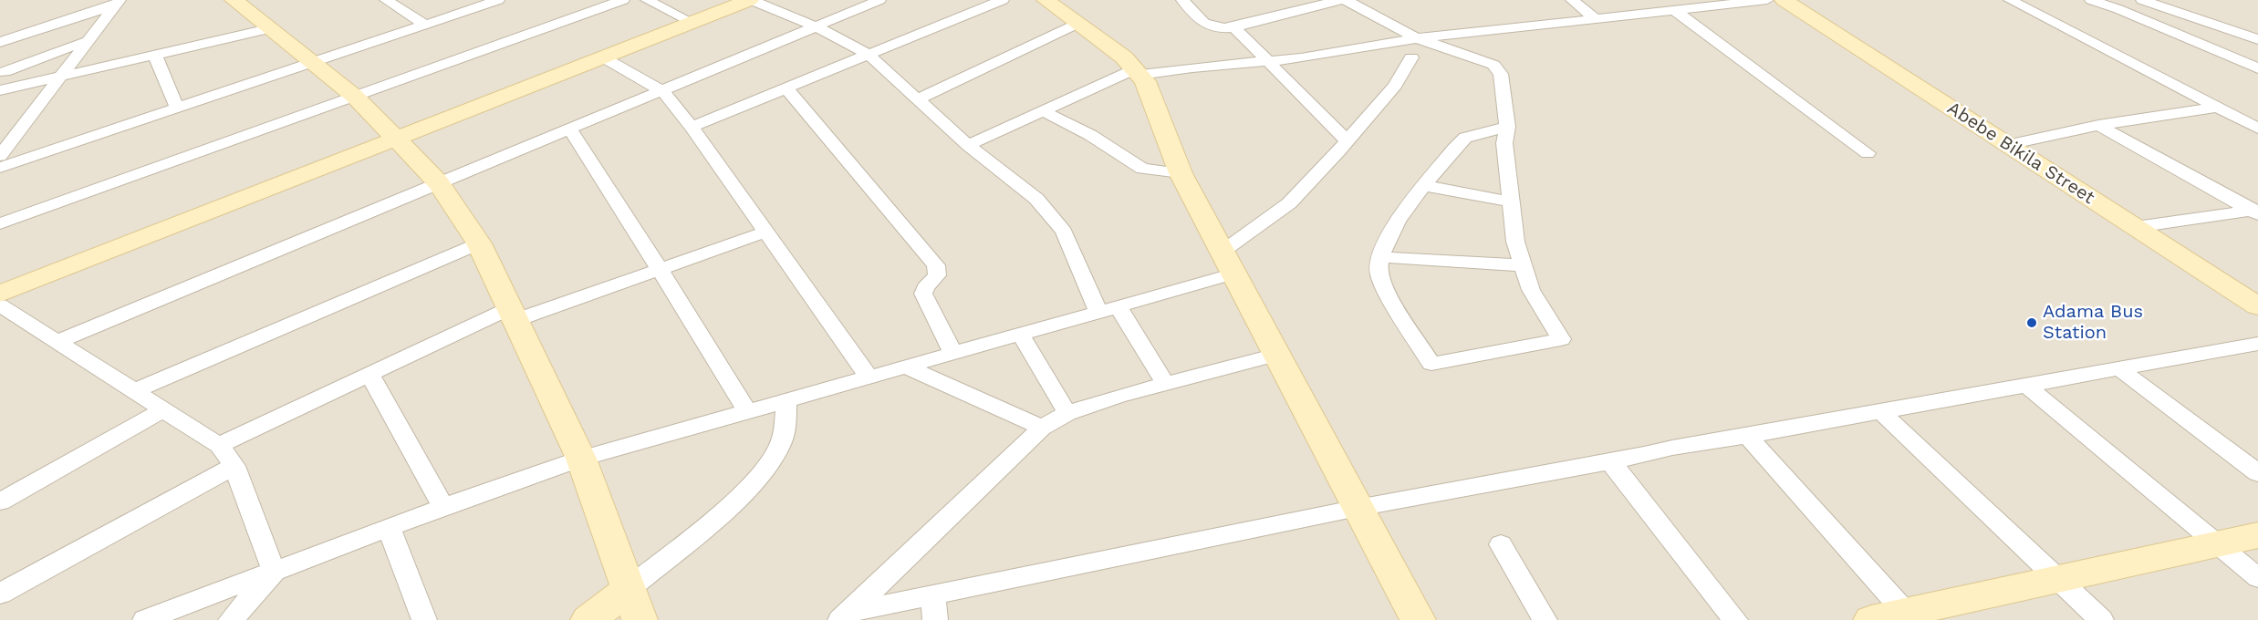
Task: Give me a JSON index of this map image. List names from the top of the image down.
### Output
{
  "streets": {
    "street": ["Abebe Bikila Street"]
  },
  "places": ["Adama Bus Station"]
}
